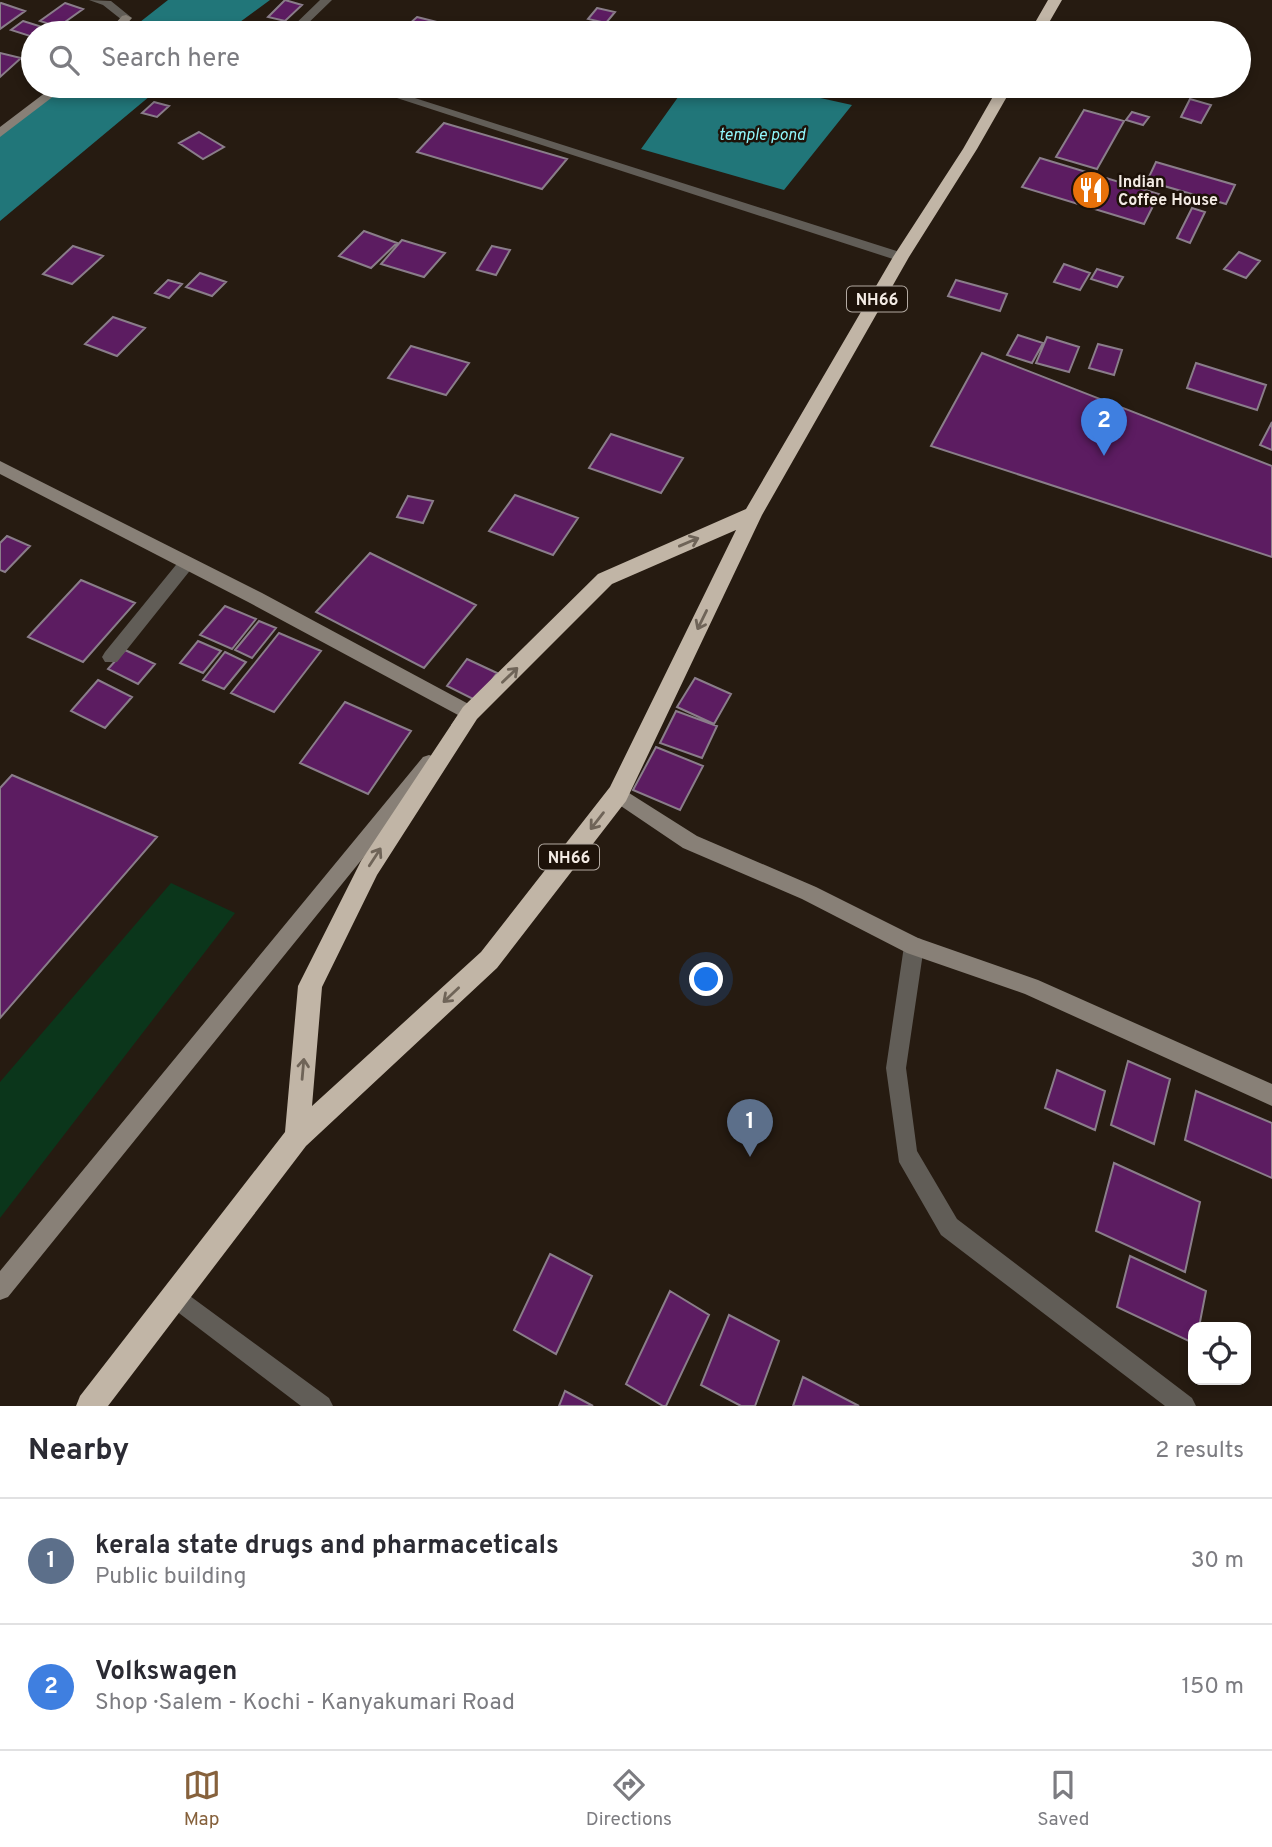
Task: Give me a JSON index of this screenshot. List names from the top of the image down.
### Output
{
  "streets": {
    "highway": ["NH66"]
  },
  "water": ["temple pond"],
  "places": {
    "restaurant": ["Indian Coffee House"]
  },
  "page": {
    "search": "Search here",
    "pins": ["2", "1"],
    "heading": ["Nearby", "2 results"],
    "list": [
      {
        "mark": "1",
        "name": "kerala state drugs and pharmaceticals",
        "note": "Public building",
        "value": "30 m"
      },
      {
        "mark": "2",
        "name": "Volkswagen",
        "note": "Shop · Salem - Kochi - Kanyakumari Road",
        "value": "150 m"
      }
    ],
    "nav": ["Map", "Directions", "Saved"]
  }
}
